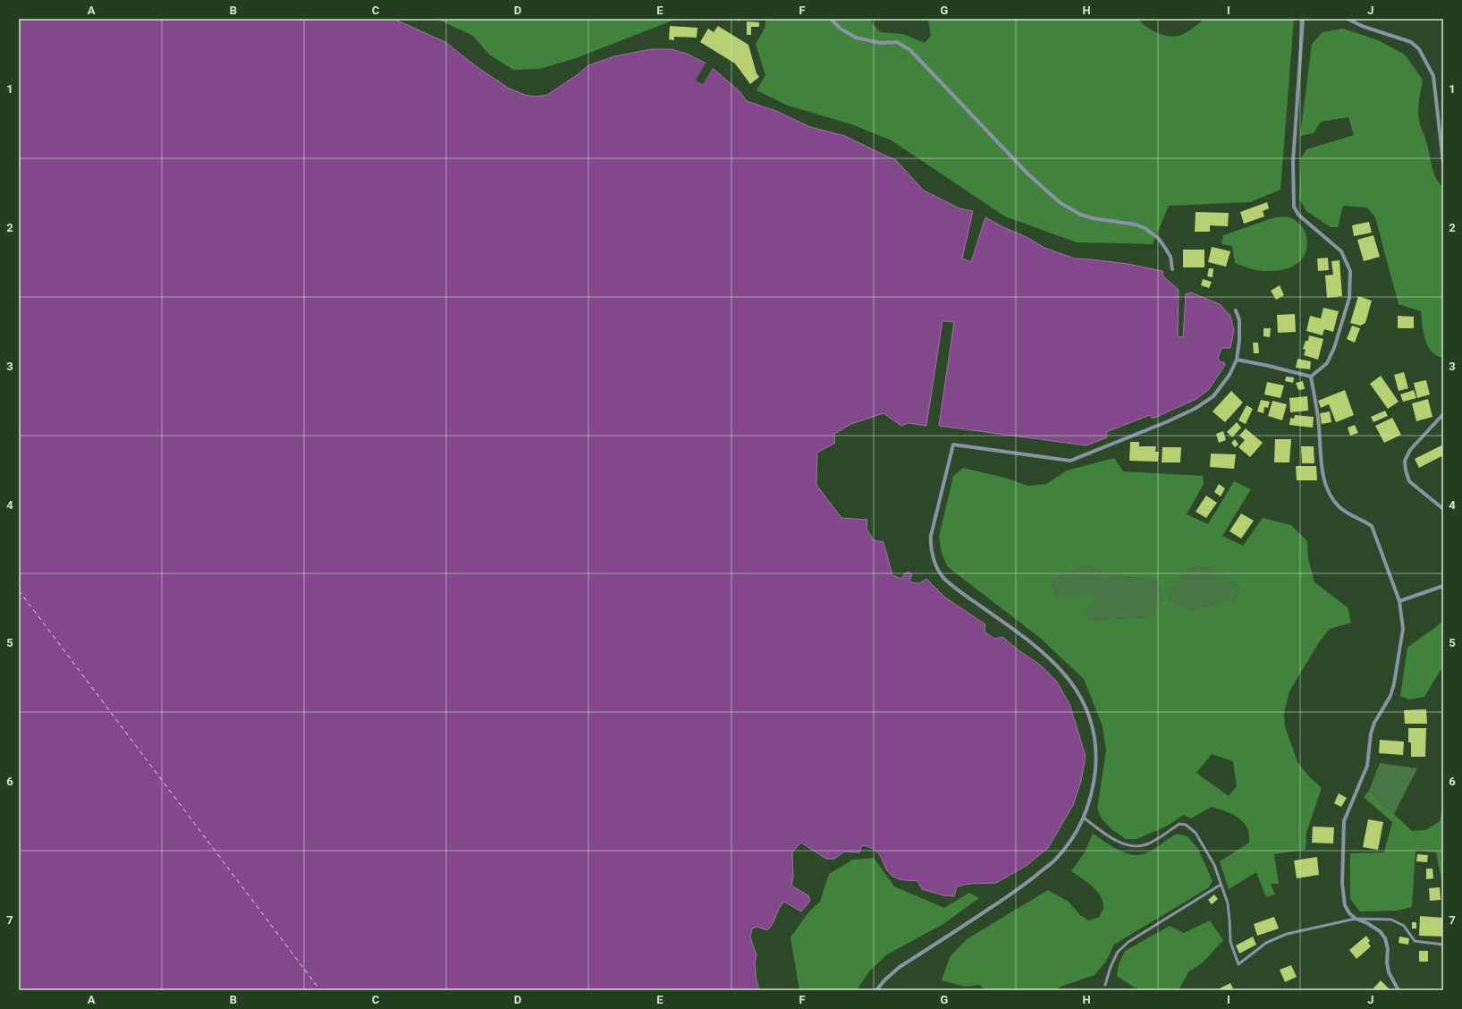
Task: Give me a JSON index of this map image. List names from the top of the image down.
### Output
{
  "grid": {
    "columns": [
      "A",
      "B",
      "C",
      "D",
      "E",
      "F",
      "G",
      "H",
      "I",
      "J"
    ],
    "rows": [
      "1",
      "2",
      "3",
      "4",
      "5",
      "6",
      "7"
    ]
  }
}
